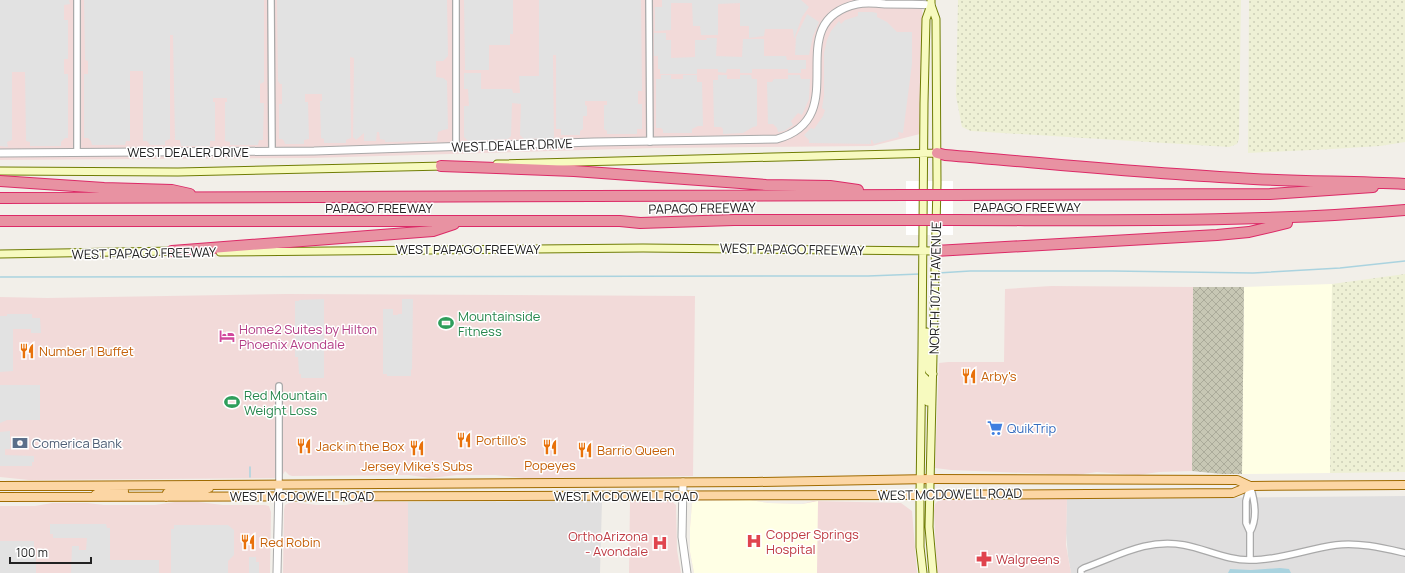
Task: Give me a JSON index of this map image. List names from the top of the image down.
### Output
{
  "streets": {
    "highway": ["PAPAGO FREEWAY"],
    "main road": ["WEST PAPAGO FREEWAY", "NORTH 107TH AVENUE", "WEST MCDOWELL ROAD"],
    "street": ["WEST DEALER DRIVE"]
  },
  "crossings": [
    ["WEST DEALER DRIVE", "NORTH 107TH AVENUE"],
    ["WEST PAPAGO FREEWAY", "NORTH 107TH AVENUE"],
    ["NORTH 107TH AVENUE", "WEST MCDOWELL ROAD"]
  ],
  "places": {
    "sports": ["Mountainside Fitness", "Red Mountain Weight Loss"],
    "hotel": ["Home2 Suites by Hilton Phoenix Avondale"],
    "restaurant": [
      "Number 1 Buffet",
      "Arby's",
      "Portillo's",
      "Jack in the Box",
      "Popeyes",
      "Jersey Mike's Subs",
      "Barrio Queen",
      "Red Robin"
    ],
    "supermarket": ["QuikTrip"],
    "bank": ["Comerica Bank"],
    "hospital": ["Copper Springs Hospital", "OrthoArizona - Avondale"],
    "pharmacy": ["Walgreens"]
  },
  "scale_bar": "100 m"
}
